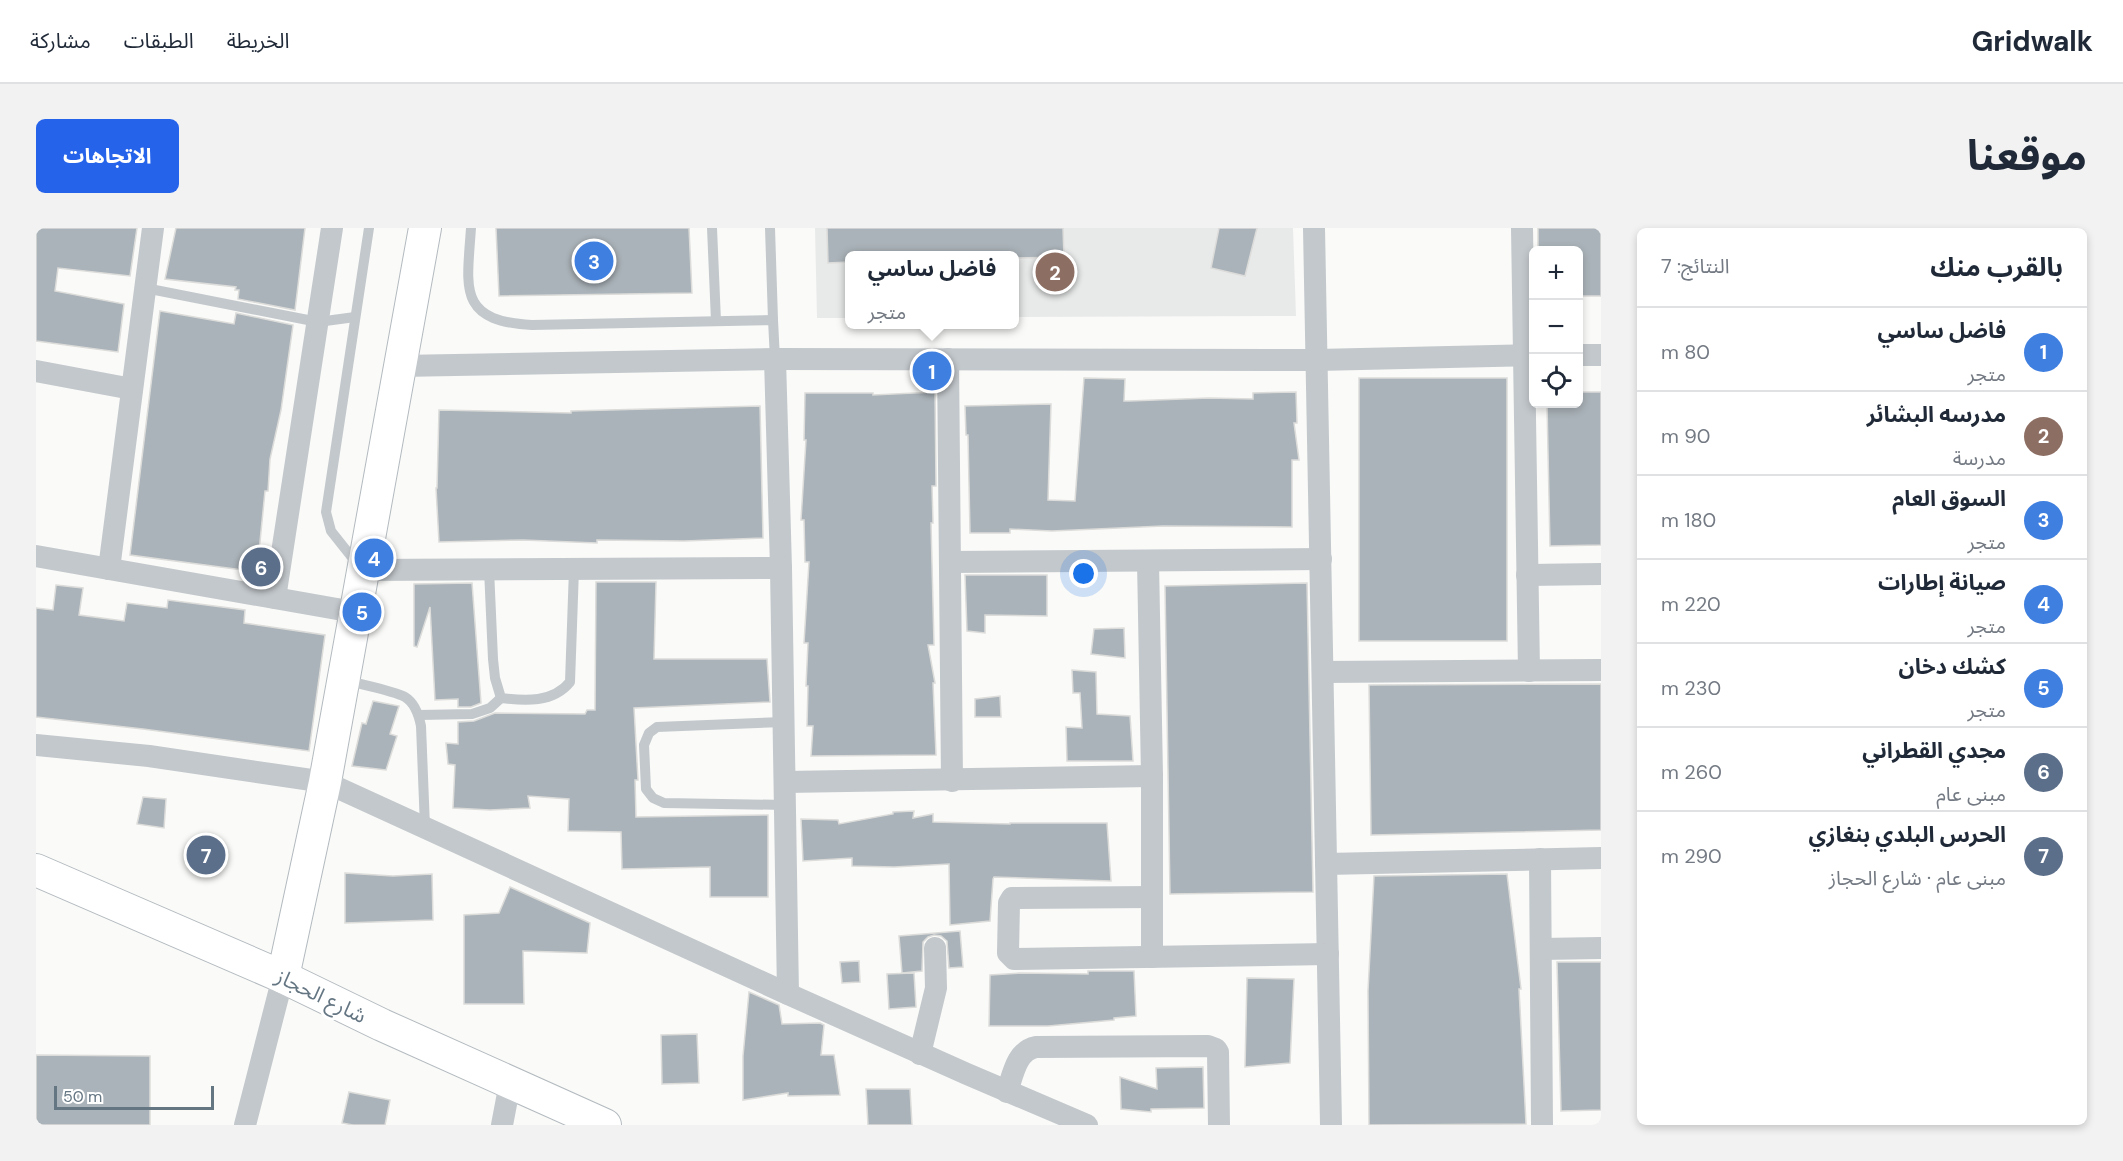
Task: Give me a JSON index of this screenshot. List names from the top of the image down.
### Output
{
  "streets": {
    "street": ["شارع الحجاز"]
  },
  "scale_bar": "50 m",
  "page": {
    "header": "Gridwalk",
    "nav": ["الخريطة", "الطبقات", "مشاركة"],
    "title": "موقعنا",
    "buttons": "الاتجاهات",
    "heading": ["بالقرب منك", "النتائج: 7"],
    "pins": [
      "3",
      "2",
      "1",
      "4",
      "6",
      "5",
      "7"
    ],
    "map_buttons": ["+", "−"],
    "popup": ["فاضل ساسي", "متجر"],
    "list": [
      {
        "mark": "1",
        "name": "فاضل ساسي",
        "note": "متجر",
        "value": "80 m"
      },
      {
        "mark": "2",
        "name": "مدرسه البشائر",
        "note": "مدرسة",
        "value": "90 m"
      },
      {
        "mark": "3",
        "name": "السوق العام",
        "note": "متجر",
        "value": "180 m"
      },
      {
        "mark": "4",
        "name": "صيانة إطارات",
        "note": "متجر",
        "value": "220 m"
      },
      {
        "mark": "5",
        "name": "كشك دخان",
        "note": "متجر",
        "value": "230 m"
      },
      {
        "mark": "6",
        "name": "مجدي القطراني",
        "note": "مبنى عام",
        "value": "260 m"
      },
      {
        "mark": "7",
        "name": "الحرس البلدي بنغازي",
        "note": "مبنى عام · شارع الحجاز",
        "value": "290 m"
      }
    ],
    "scale": "50 m"
  }
}
